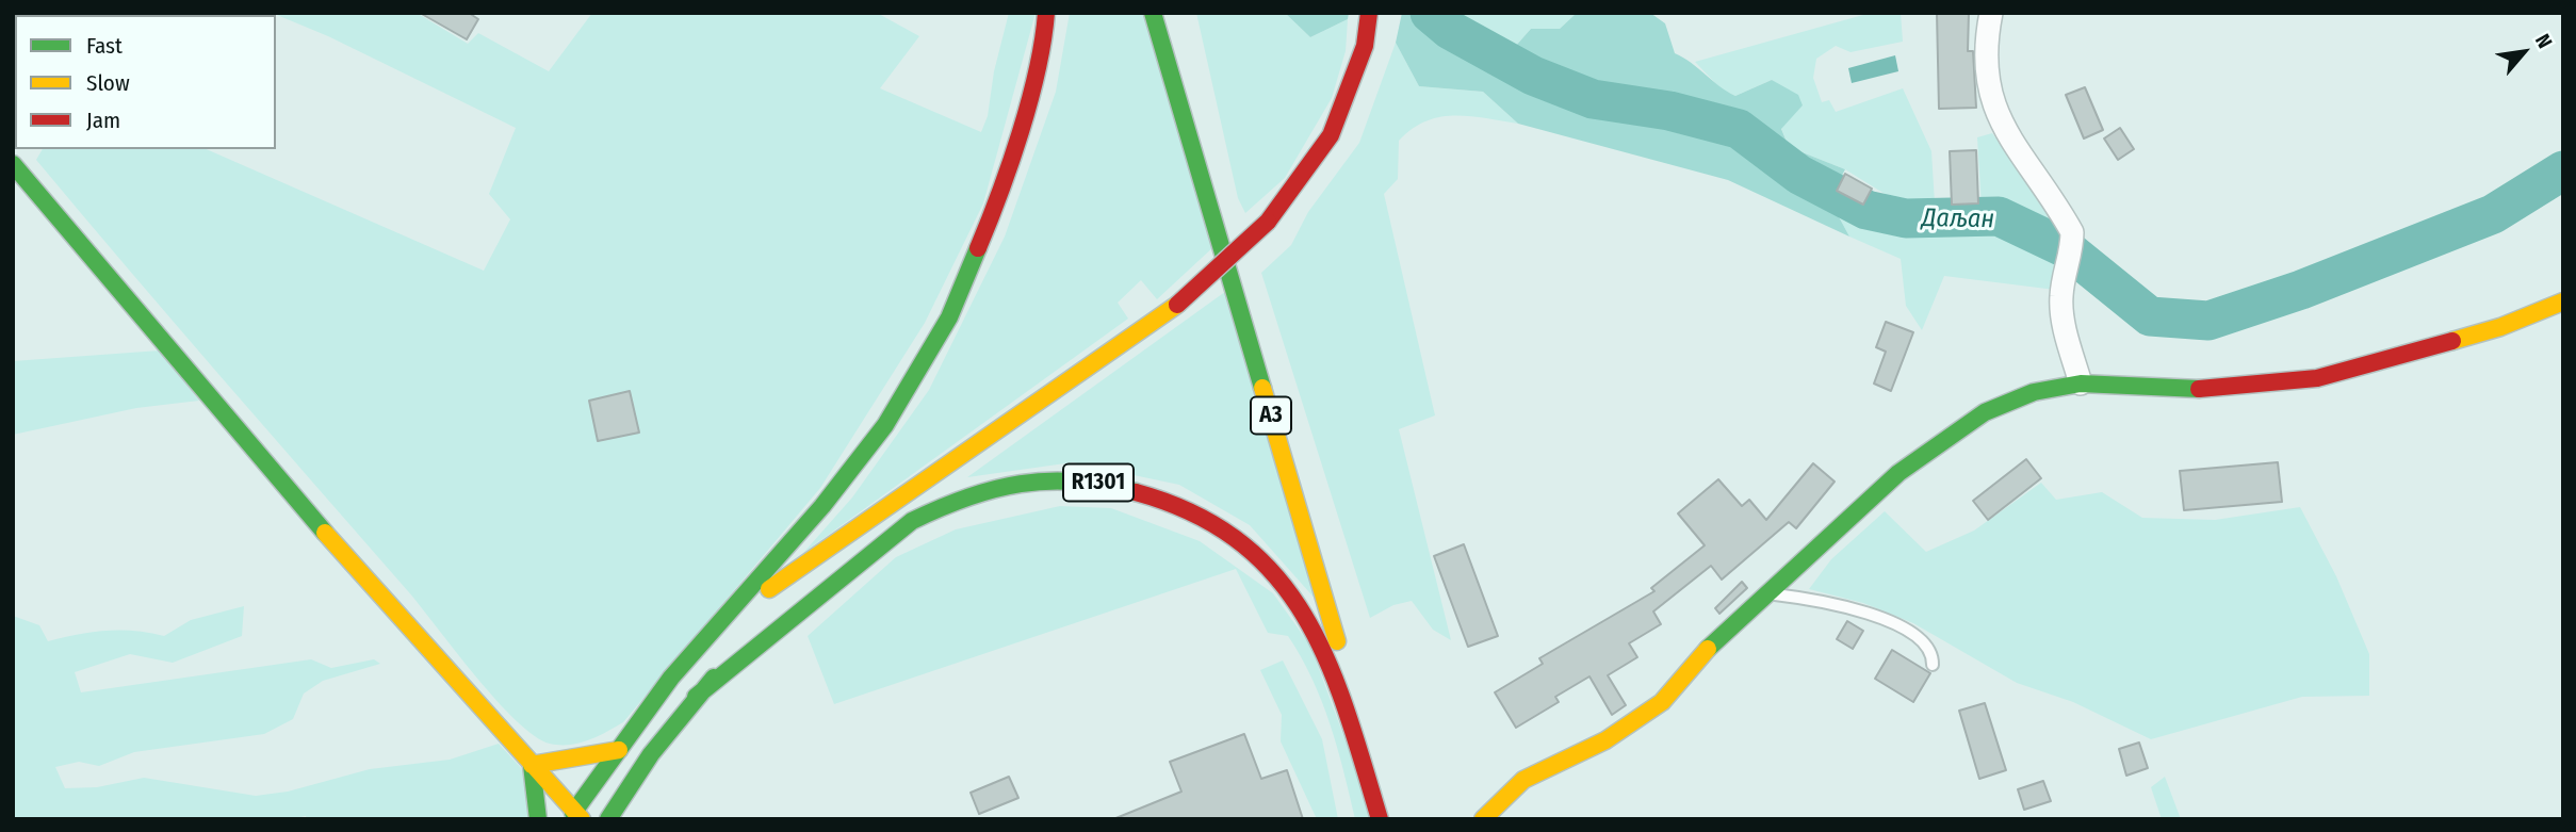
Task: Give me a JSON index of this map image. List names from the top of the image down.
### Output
{
  "streets": {
    "main road": ["A3", "R1301"]
  },
  "water": ["Даљан"],
  "legend": ["Fast", "Slow", "Jam"],
  "north": "top right"
}
